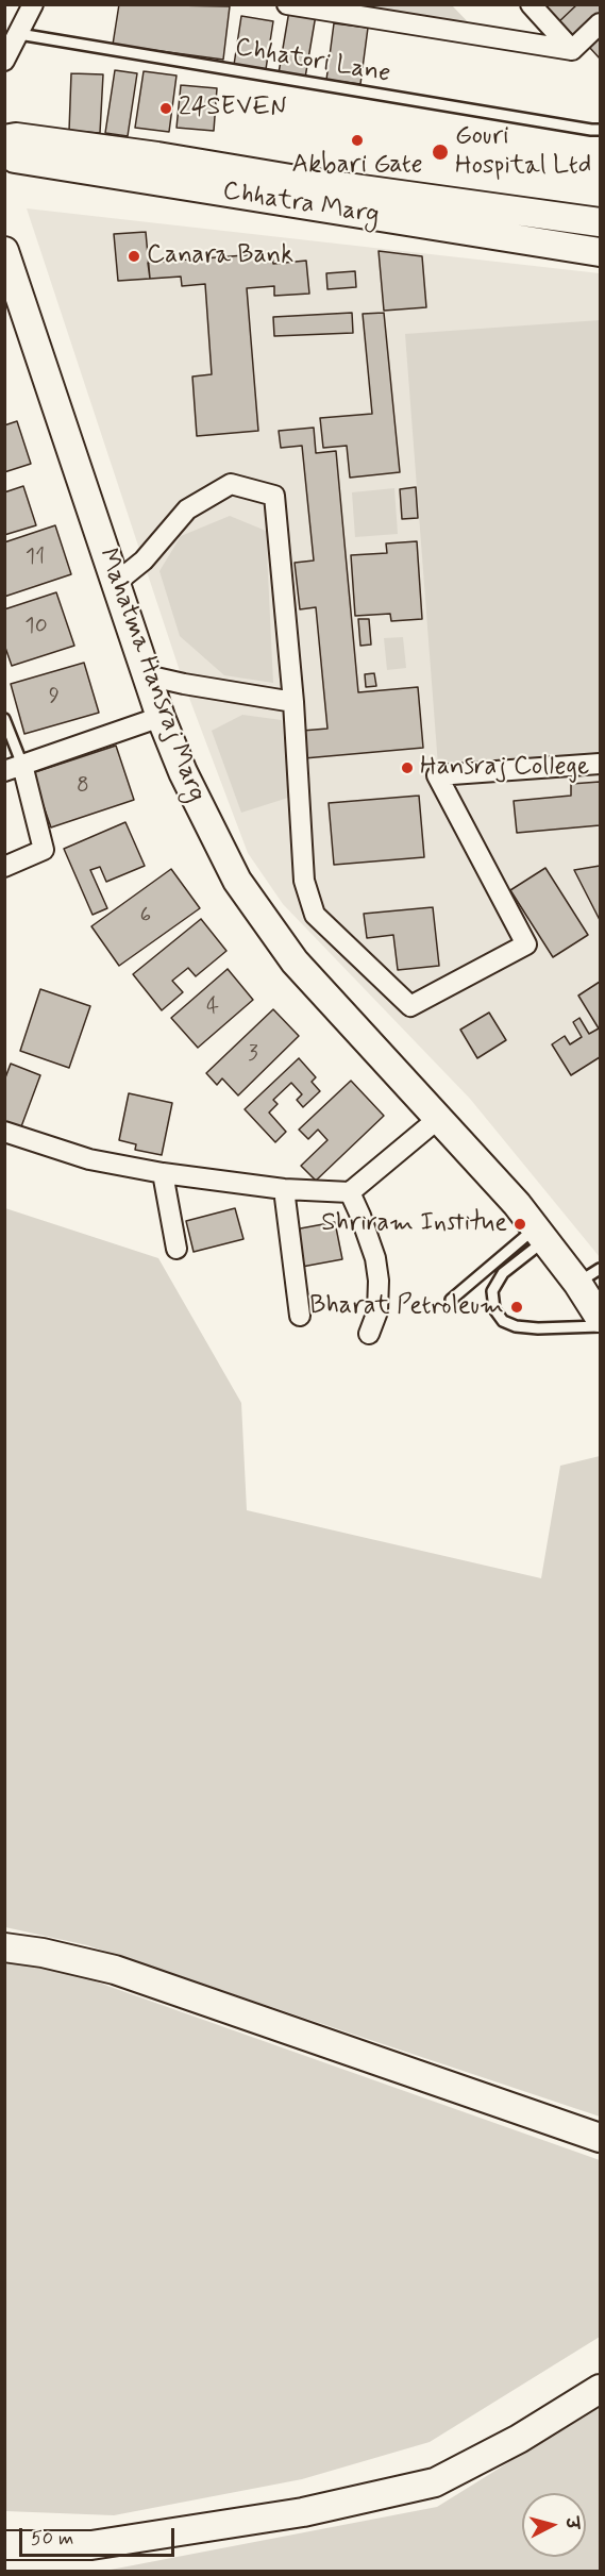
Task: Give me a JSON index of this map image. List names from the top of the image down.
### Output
{
  "streets": {
    "street": ["Chhatra Marg", "Mahatma Hansraj Marg"],
    "lane": ["Chhatori Lane"]
  },
  "places": [
    "24SEVEN",
    "Akbari Gate",
    "Gouri Hospital Ltd",
    "Canara Bank",
    "Hansraj College",
    "Shriram Institue",
    "Bharat Petroleum"
  ],
  "house_numbers": [
    "11",
    "10",
    "9",
    "8",
    "6",
    "4",
    "3"
  ],
  "scale_bar": "50 m",
  "north": "right"
}
